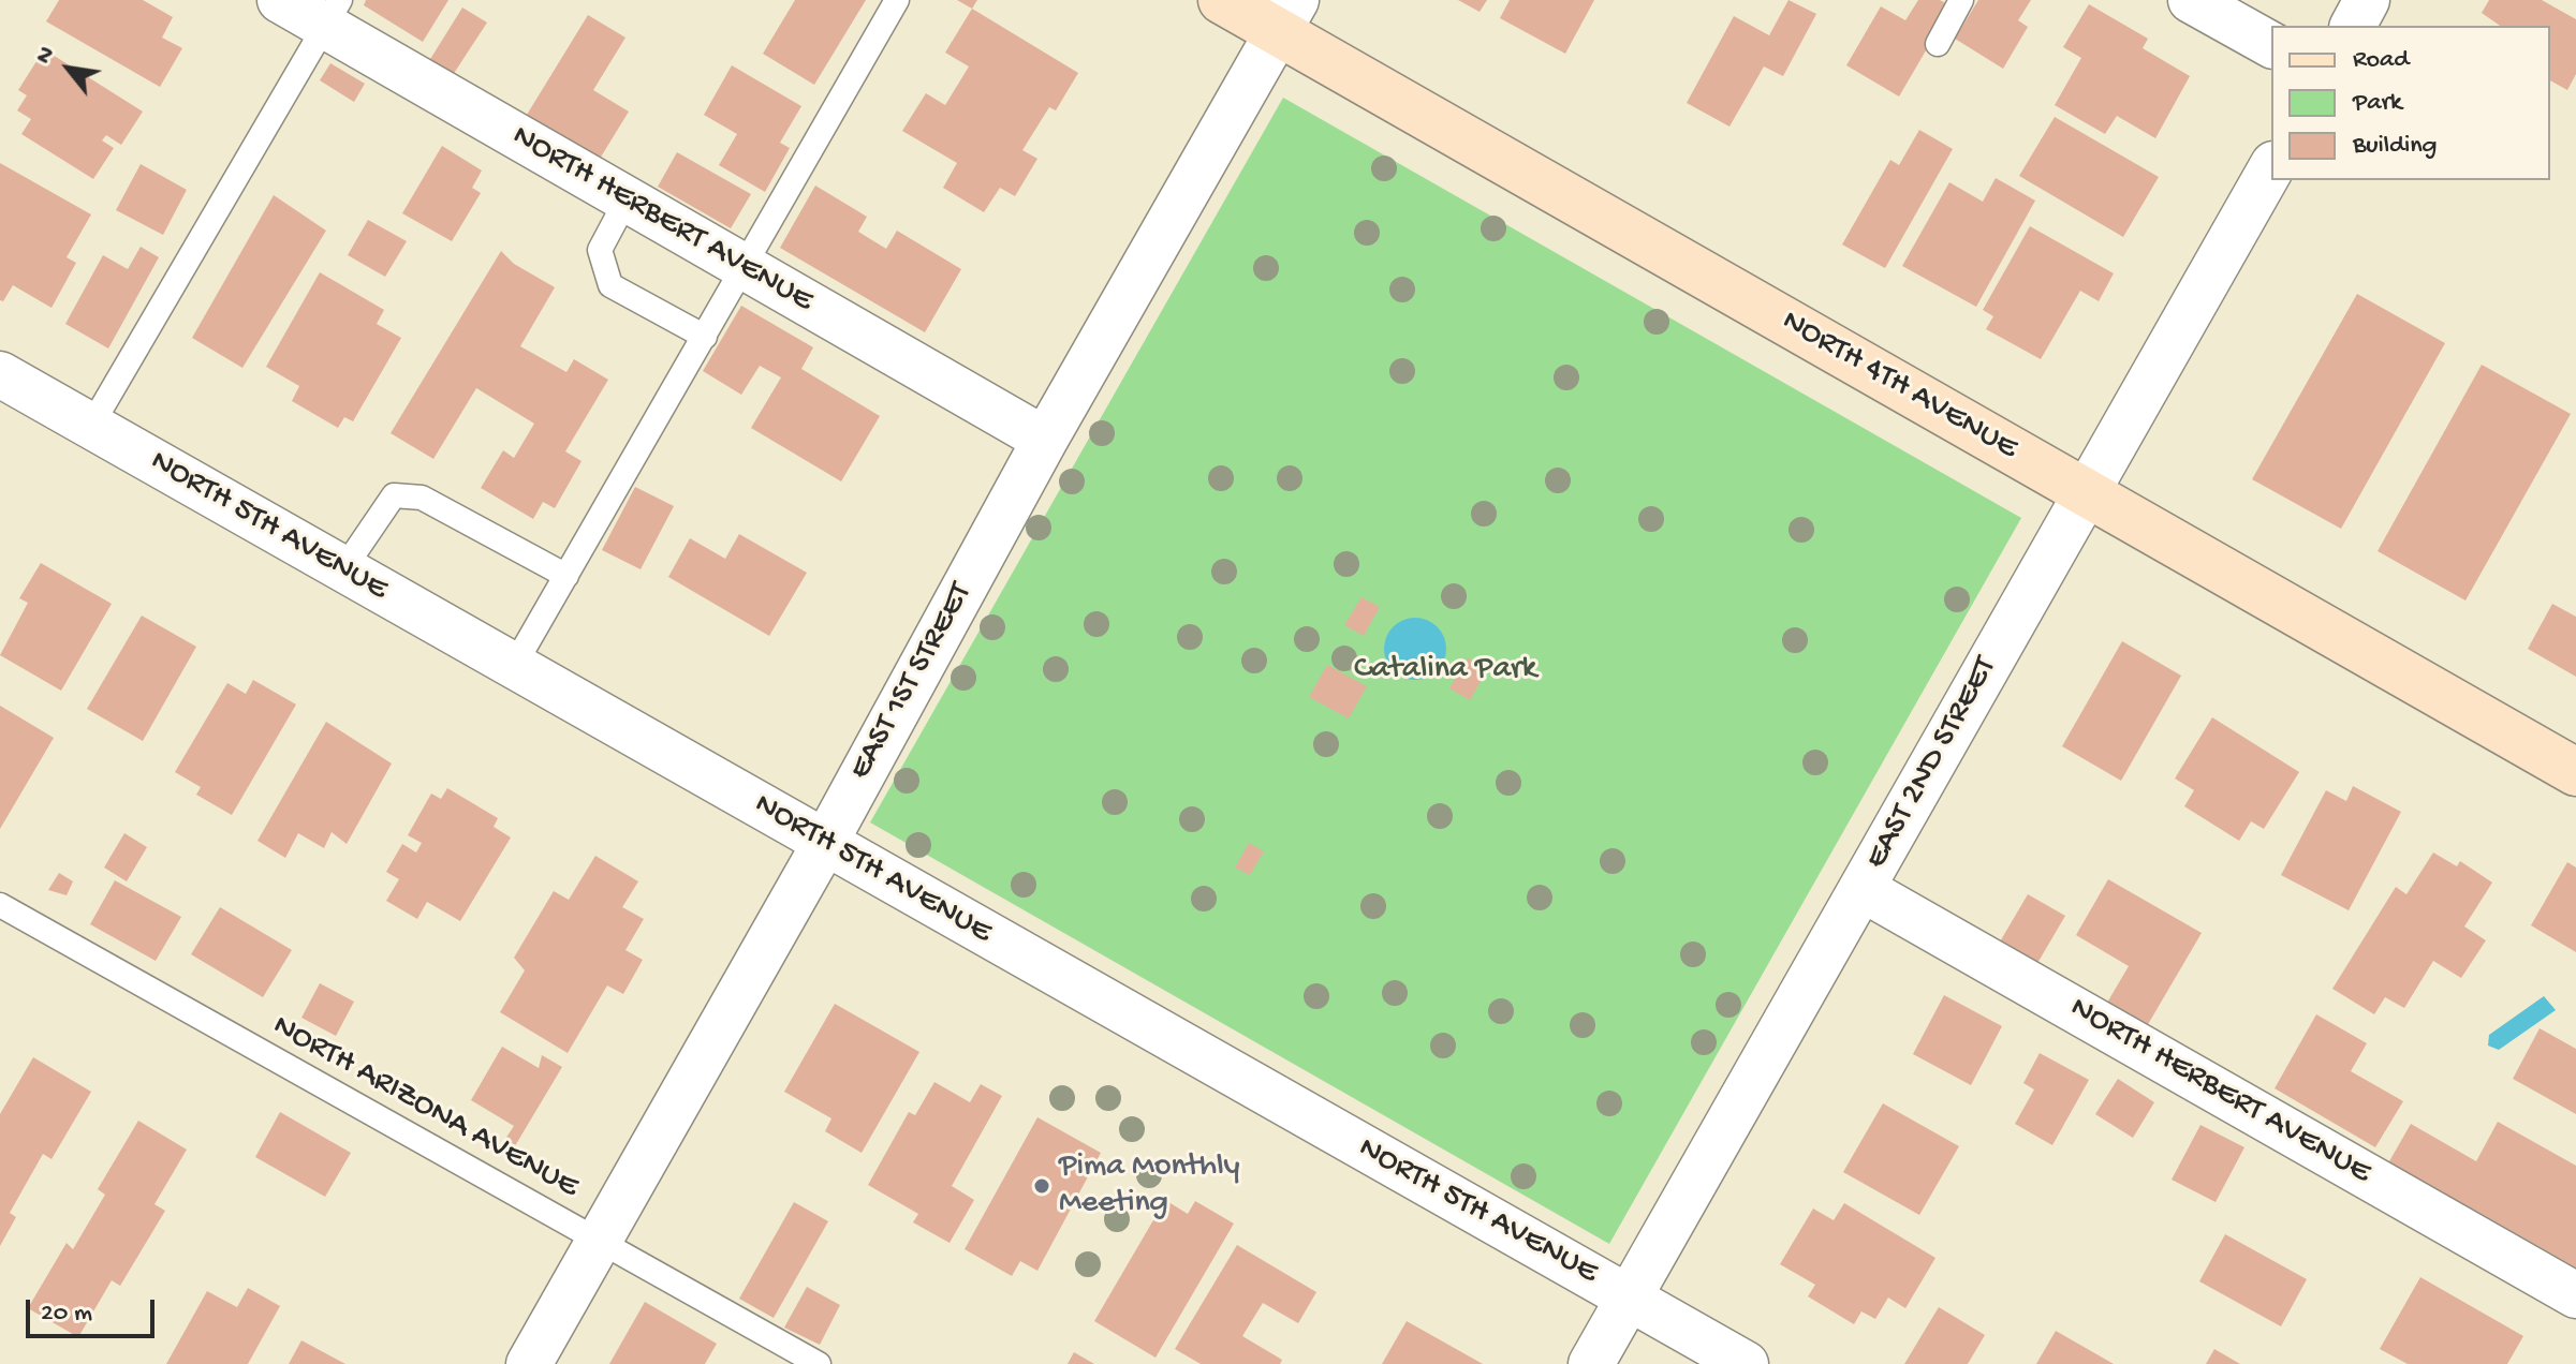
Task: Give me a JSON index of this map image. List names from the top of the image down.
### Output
{
  "streets": {
    "street": [
      "NORTH HERBERT AVENUE",
      "NORTH 4TH AVENUE",
      "NORTH 5TH AVENUE",
      "EAST 1ST STREET",
      "EAST 2ND STREET"
    ],
    "lane": ["NORTH ARIZONA AVENUE"]
  },
  "crossings": [
    ["NORTH HERBERT AVENUE", "EAST 1ST STREET"],
    ["NORTH HERBERT AVENUE", "EAST 2ND STREET"],
    ["NORTH 4TH AVENUE", "EAST 1ST STREET"],
    ["NORTH 4TH AVENUE", "EAST 2ND STREET"],
    ["NORTH 5TH AVENUE", "EAST 1ST STREET"],
    ["NORTH 5TH AVENUE", "EAST 2ND STREET"],
    ["EAST 1ST STREET", "NORTH ARIZONA AVENUE"]
  ],
  "parks": ["Catalina Park"],
  "places": ["Pima Monthly Meeting"],
  "legend": ["Road", "Park", "Building"],
  "scale_bar": "20 m",
  "north": "top left"
}
